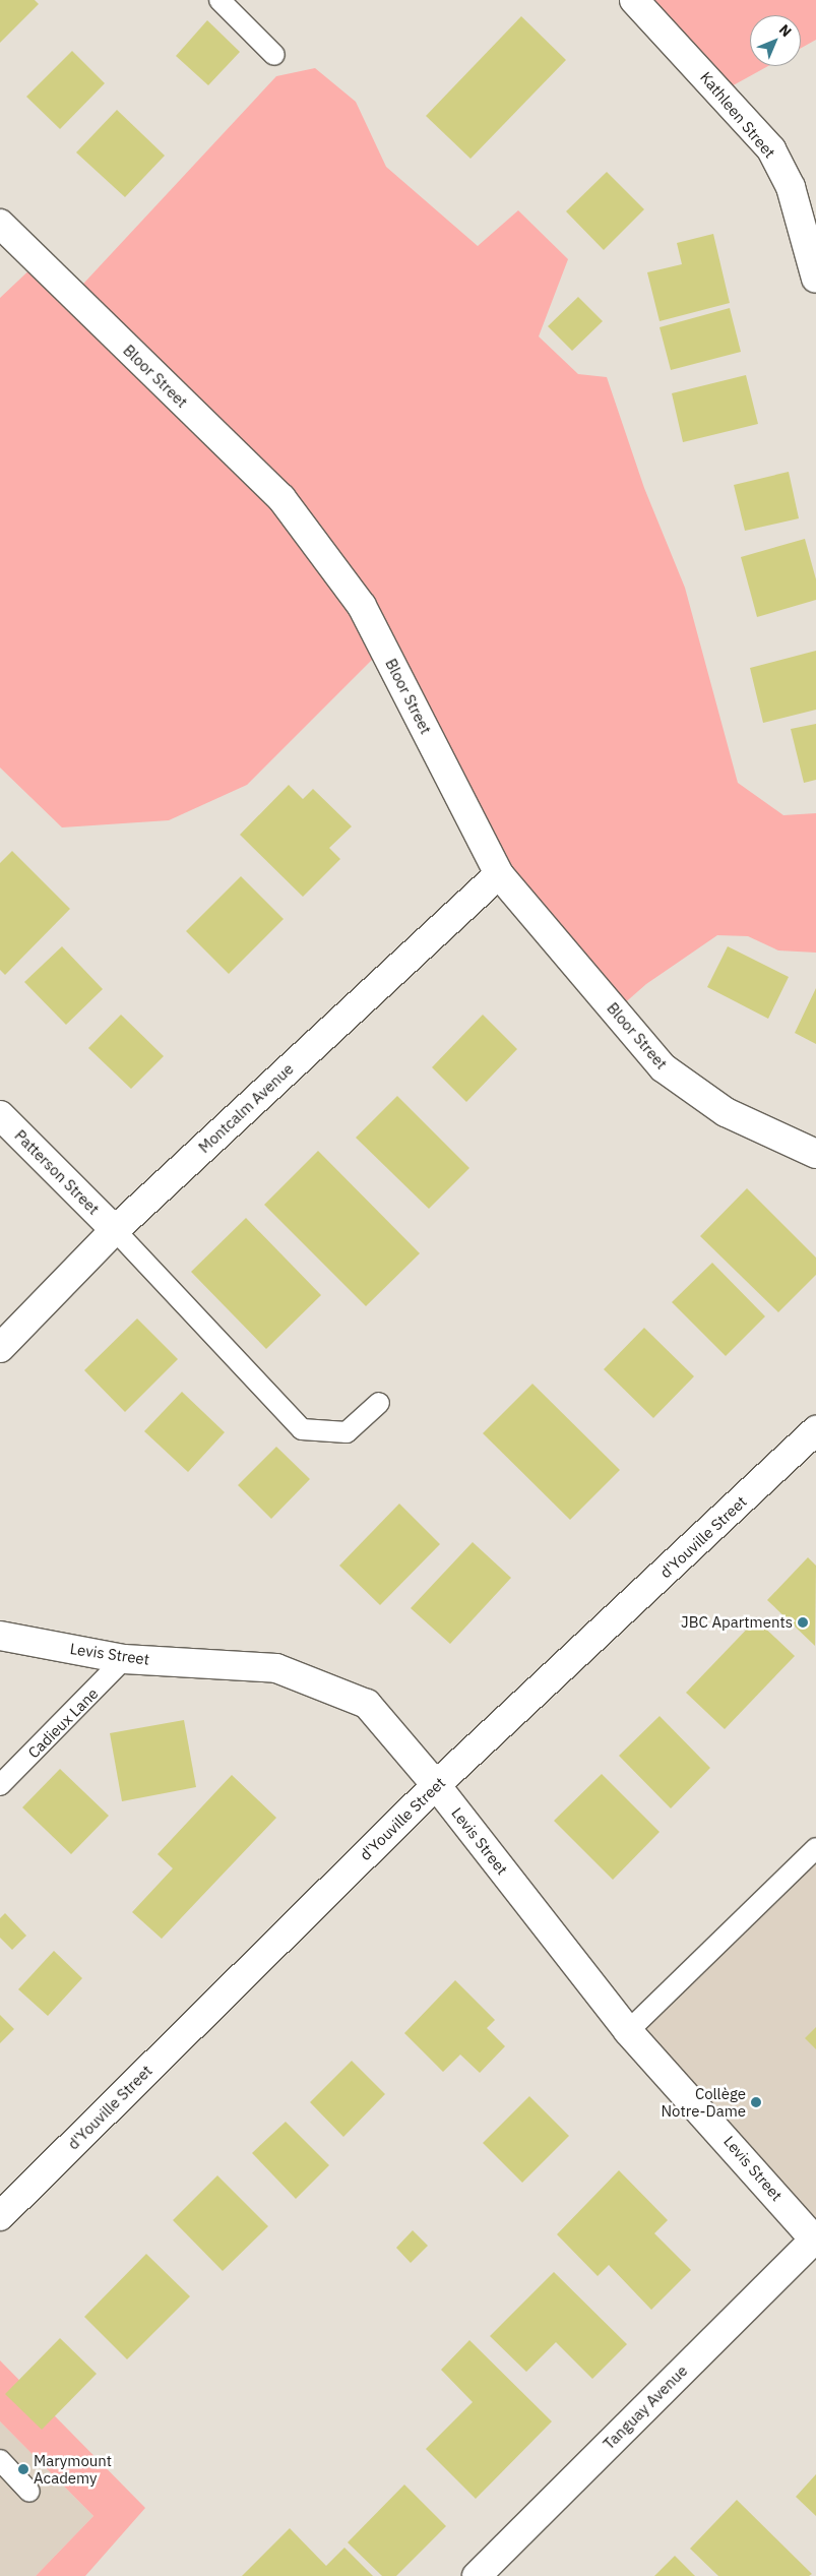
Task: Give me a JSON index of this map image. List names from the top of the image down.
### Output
{
  "streets": {
    "street": [
      "Kathleen Street",
      "Bloor Street",
      "Montcalm Avenue",
      "Patterson Street",
      "d'Youville Street",
      "Levis Street",
      "Tanguay Avenue"
    ],
    "lane": ["Cadieux Lane"]
  },
  "crossings": [
    ["Bloor Street", "Montcalm Avenue"],
    ["Montcalm Avenue", "Patterson Street"],
    ["d'Youville Street", "Levis Street"],
    ["Levis Street", "Cadieux Lane"],
    ["Levis Street", "Tanguay Avenue"]
  ],
  "places": ["JBC Apartments", "Collège Notre-Dame", "Marymount Academy"],
  "north": "top right"
}
